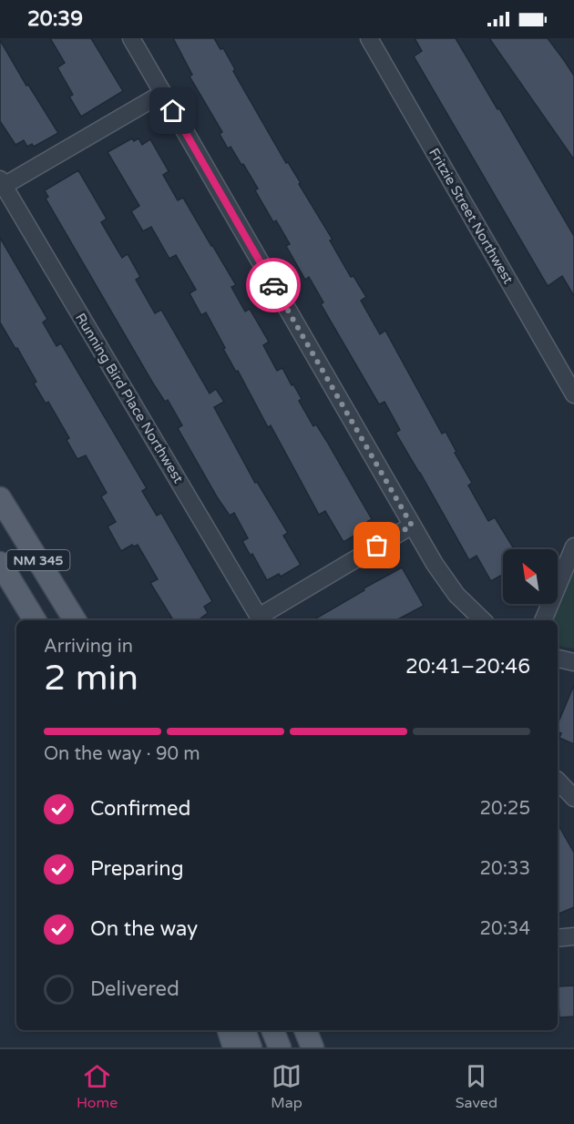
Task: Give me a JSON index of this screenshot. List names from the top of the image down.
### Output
{
  "streets": {
    "main road": ["NM 345"],
    "street": ["Fritzie Street Northwest", "Running Bird Place Northwest"]
  },
  "north": "top left",
  "page": {
    "status": "20:39",
    "heading": ["2 min", "Arriving in", "20:41–20:46"],
    "bar": "On the way · 90 m",
    "list": [
      ["Confirmed", "20:25"],
      ["Preparing", "20:33"],
      ["On the way", "20:34"],
      "Delivered"
    ],
    "tabs": ["Home", "Map", "Saved"]
  }
}
